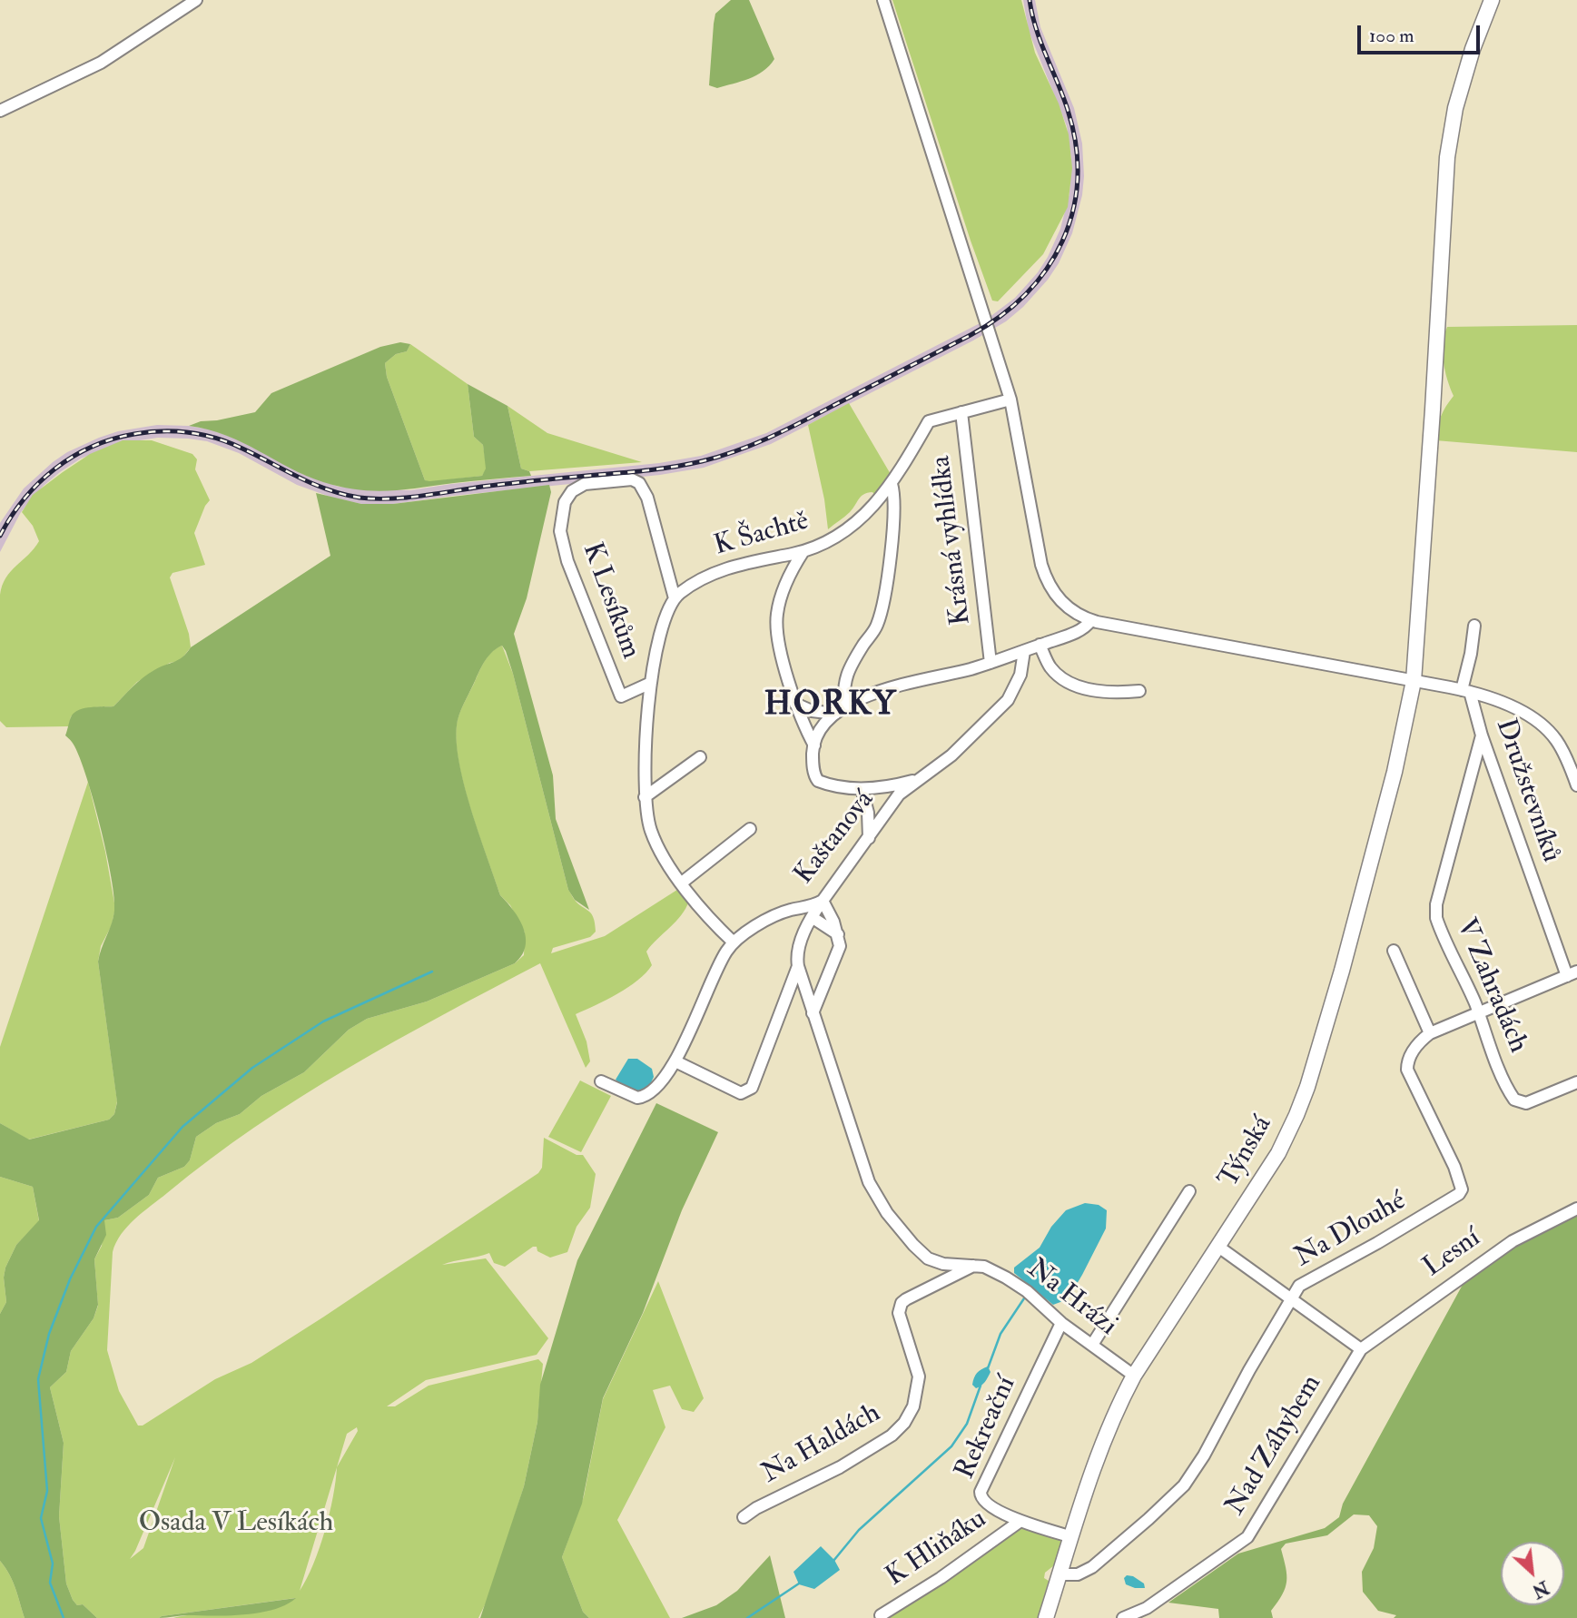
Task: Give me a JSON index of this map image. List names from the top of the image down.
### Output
{
  "streets": {
    "main road": ["Týnská"],
    "street": [
      "K Šachtě",
      "Krásná vyhlídka",
      "K Lesíkům",
      "Družstevníků",
      "Kaštanová",
      "V Zahradách",
      "Na Dlouhé",
      "Lesní",
      "Na Hrázi",
      "Rekreační",
      "Na Haldách",
      "Nad Záhybem",
      "K Hliňáku"
    ]
  },
  "crossings": [
    ["K Šachtě", "Krásná vyhlídka"],
    ["K Šachtě", "K Lesíkům"],
    ["Družstevníků", "V Zahradách"],
    ["Týnská", "Na Dlouhé"],
    ["Týnská", "Na Hrázi"],
    ["Týnská", "Rekreační"],
    ["Lesní", "Nad Záhybem"],
    ["Na Hrázi", "Rekreační"],
    ["Na Hrázi", "Na Haldách"],
    ["Rekreační", "K Hliňáku"]
  ],
  "districts": ["HORKY"],
  "parks": ["Osada V Lesíkách"],
  "scale_bar": "100 m",
  "north": "bottom right"
}
